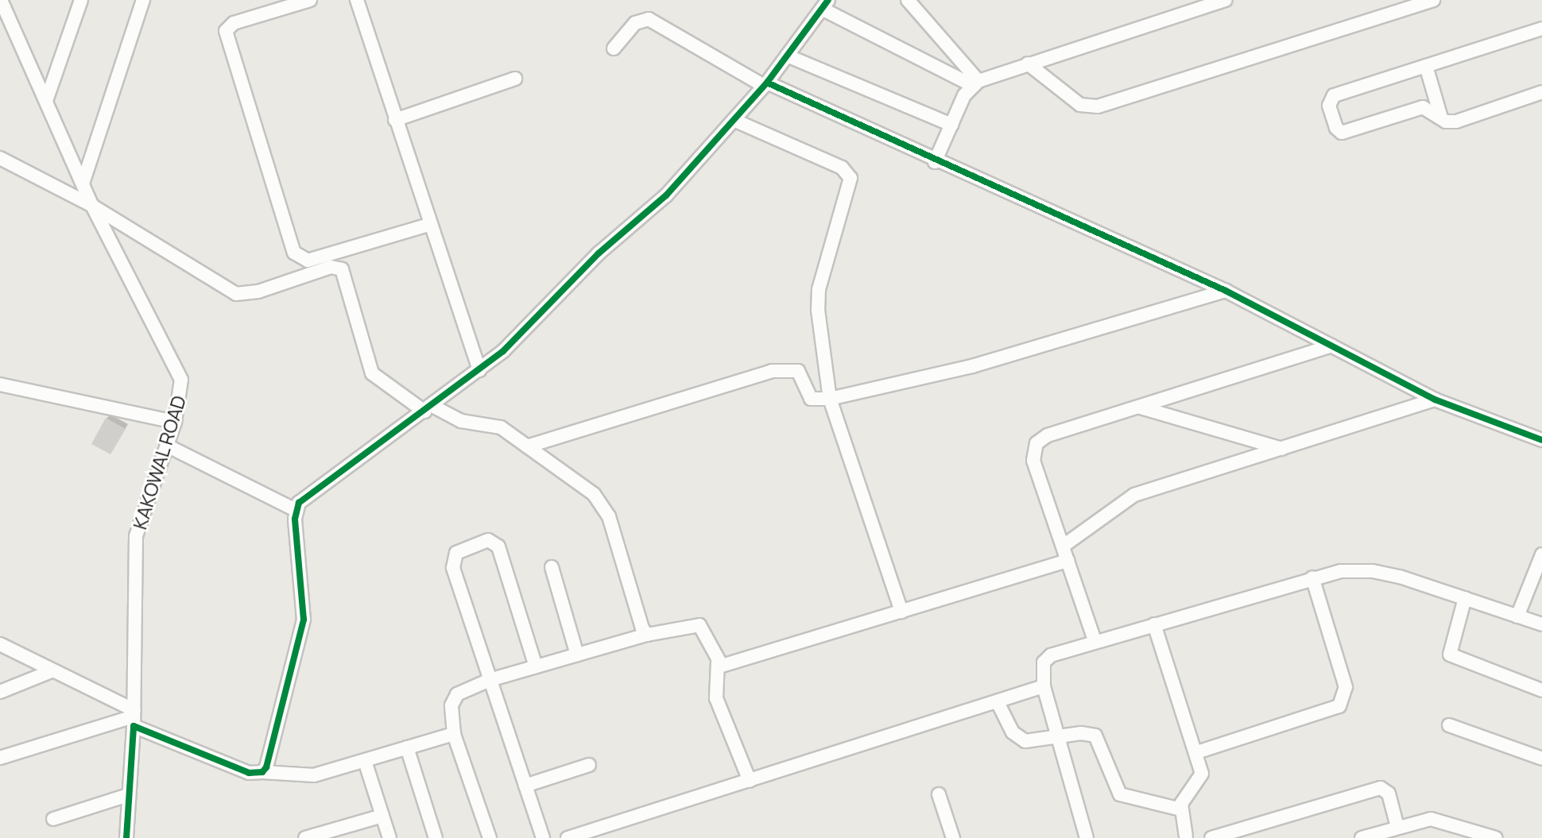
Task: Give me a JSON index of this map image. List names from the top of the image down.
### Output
{
  "streets": {
    "street": ["KAKOWAL ROAD"]
  }
}
